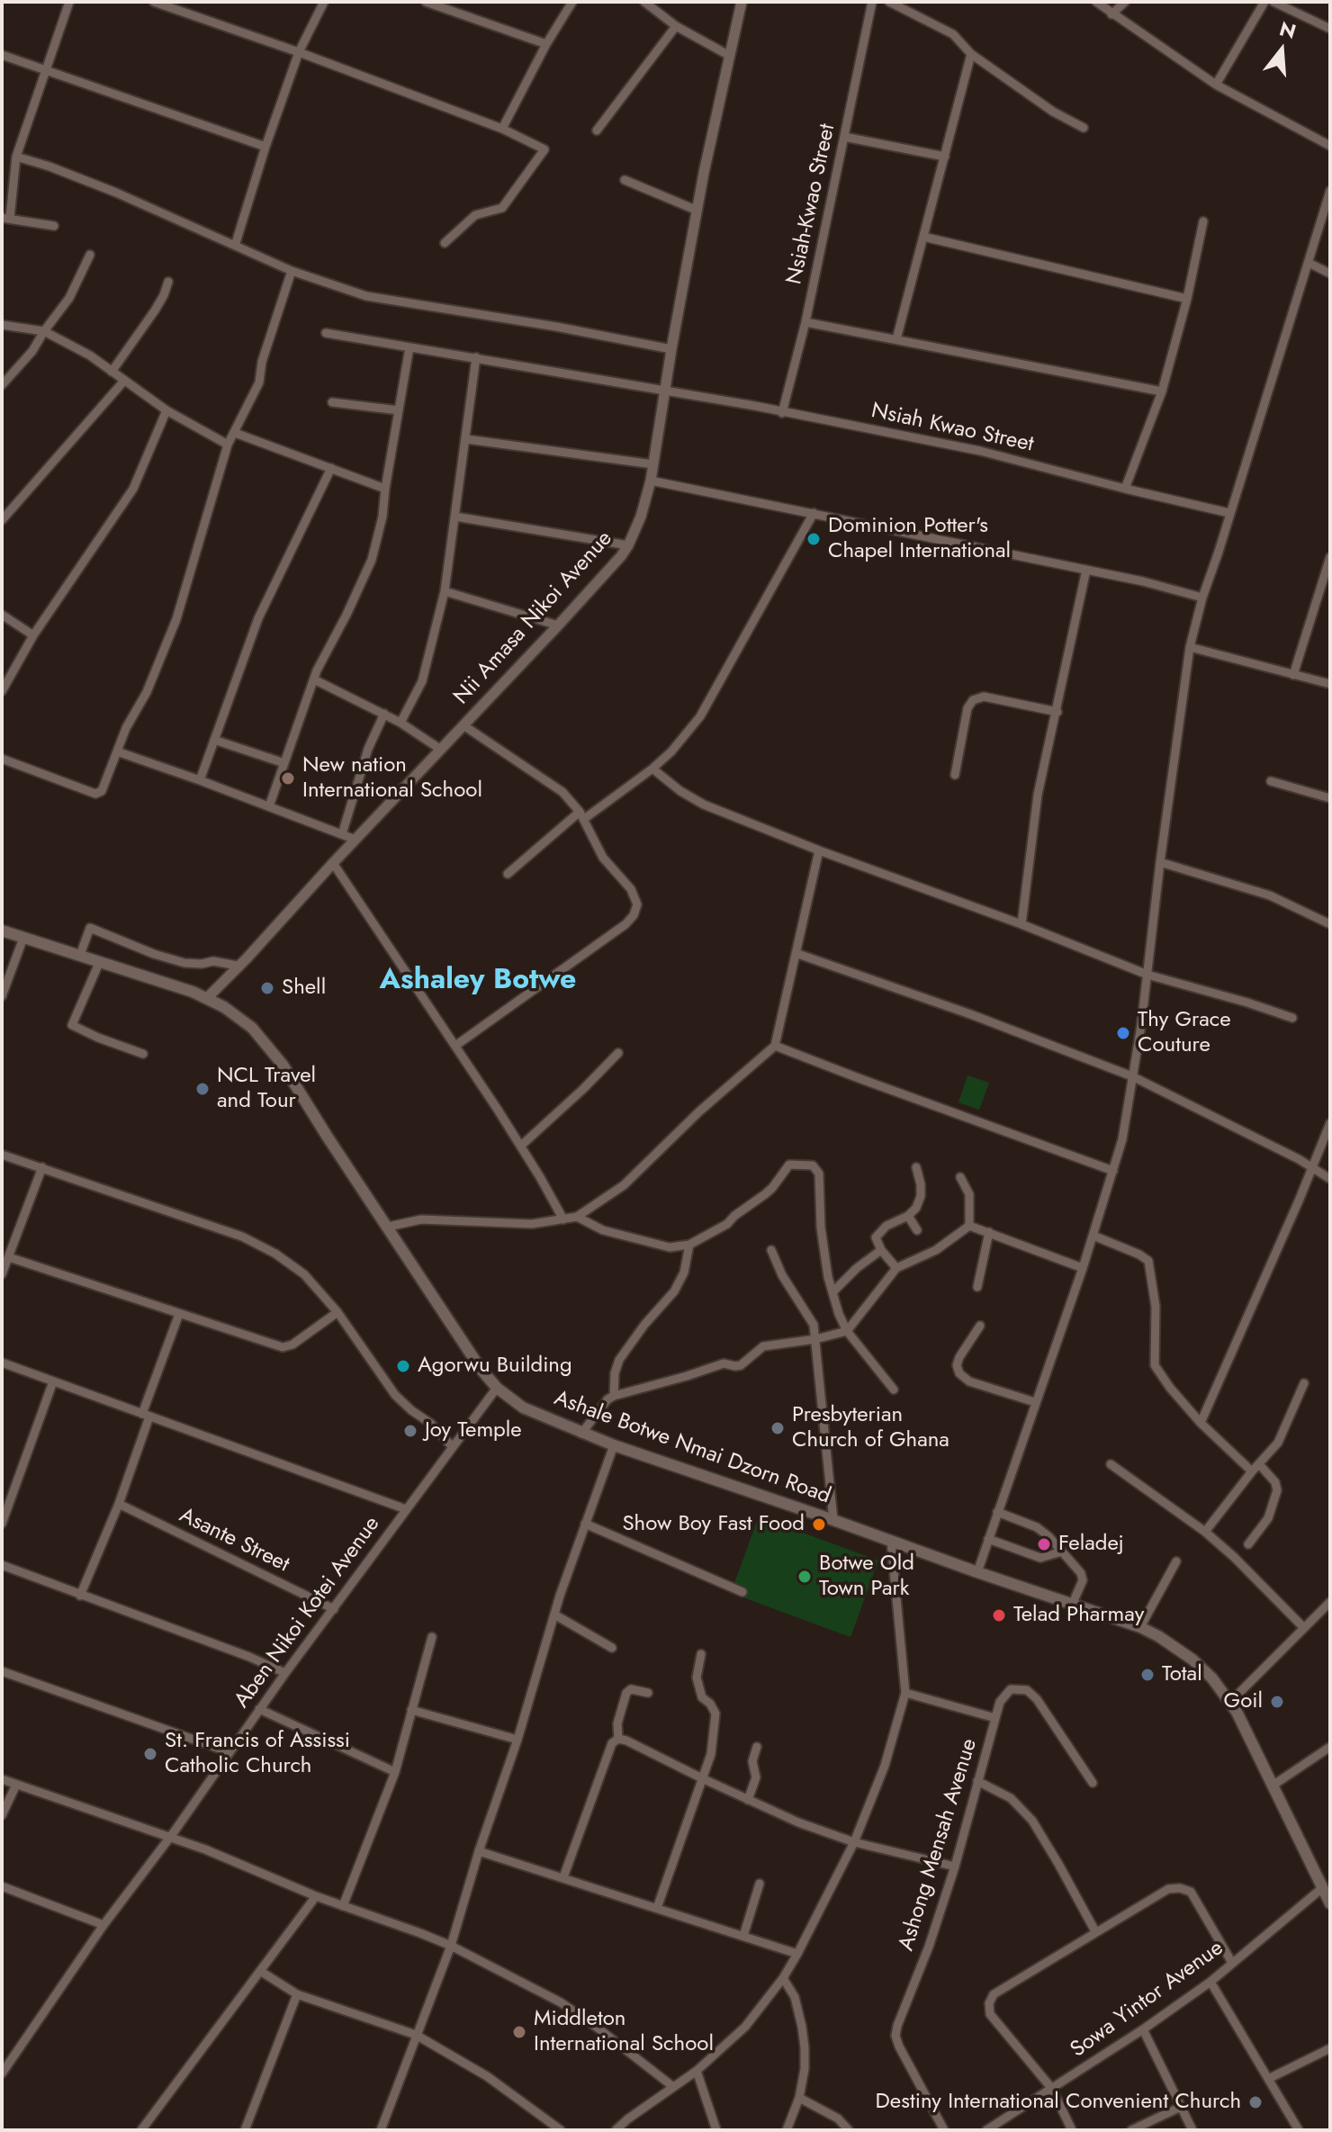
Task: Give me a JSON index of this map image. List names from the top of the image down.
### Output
{
  "streets": {
    "main road": ["Ashale Botwe Nmai Dzorn Road"],
    "street": [
      "Nsiah-Kwao Street",
      "Nsiah Kwao Street",
      "Nii Amasa Nikoi Avenue",
      "Asante Street",
      "Aben Nikoi Kotei Avenue",
      "Ashong Mensah Avenue",
      "Sowa Yintor Avenue"
    ]
  },
  "crossings": [
    ["Nsiah-Kwao Street", "Nsiah Kwao Street"],
    ["Nsiah Kwao Street", "Nii Amasa Nikoi Avenue"],
    ["Nii Amasa Nikoi Avenue", "Ashale Botwe Nmai Dzorn Road"],
    ["Ashale Botwe Nmai Dzorn Road", "Aben Nikoi Kotei Avenue"],
    ["Ashale Botwe Nmai Dzorn Road", "Sowa Yintor Avenue"],
    ["Asante Street", "Aben Nikoi Kotei Avenue"]
  ],
  "districts": ["Ashaley Botwe"],
  "places": [
    "Dominion Potter's Chapel International",
    "New nation International School",
    "Shell",
    "Thy Grace Couture",
    "NCL Travel and Tour",
    "Agorwu Building",
    "Presbyterian Church of Ghana",
    "Joy Temple",
    "Show Boy Fast Food",
    "Feladej",
    "Botwe Old Town Park",
    "Telad Pharmay",
    "Total",
    "Goil",
    "St. Francis of Assissi Catholic Church",
    "Middleton International School",
    "Destiny International Convenient Church"
  ],
  "north": "top"
}
